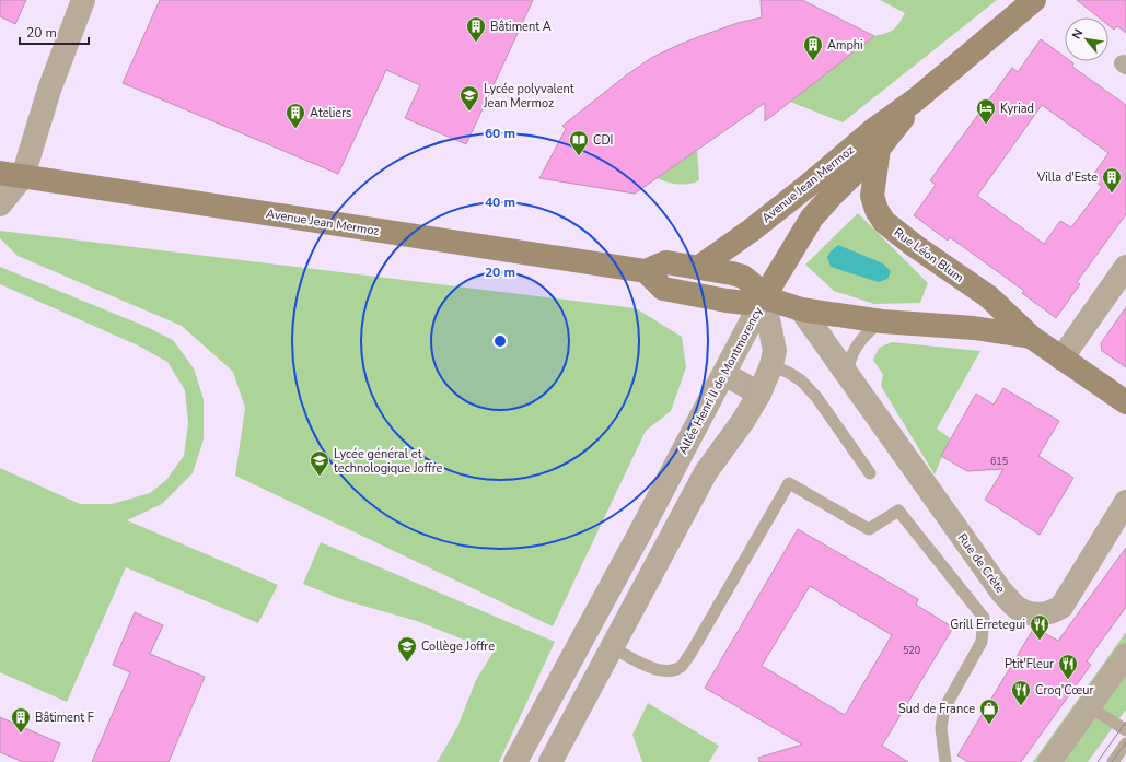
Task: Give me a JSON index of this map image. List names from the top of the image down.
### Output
{
  "streets": {
    "main road": ["Avenue Jean Mermoz", "Rue Léon Blum"],
    "street": ["Allée Henri II de Montmorency", "Rue de Crète"]
  },
  "crossings": [
    ["Avenue Jean Mermoz", "Rue Léon Blum"],
    ["Avenue Jean Mermoz", "Allée Henri II de Montmorency"],
    ["Rue Léon Blum", "Allée Henri II de Montmorency"],
    ["Rue Léon Blum", "Rue de Crète"]
  ],
  "places": {
    "building": [
      "Bâtiment A",
      "Amphi",
      "Ateliers",
      "Villa d'Este",
      "Bâtiment F"
    ],
    "school or university": ["Lycée polyvalent Jean Mermoz", "Lycée général et technologique Joffre", "Collège Joffre"],
    "hotel": ["Kyriad"],
    "library": ["CDI"],
    "restaurant": ["Grill Erretegui", "Ptit'Fleur", "Croq'Cœur"],
    "shop": ["Sud de France"]
  },
  "house_numbers": ["615", "520"],
  "scale_bar": "20 m",
  "north": "top left",
  "rings": ["60 m", "40 m", "20 m"]
}
